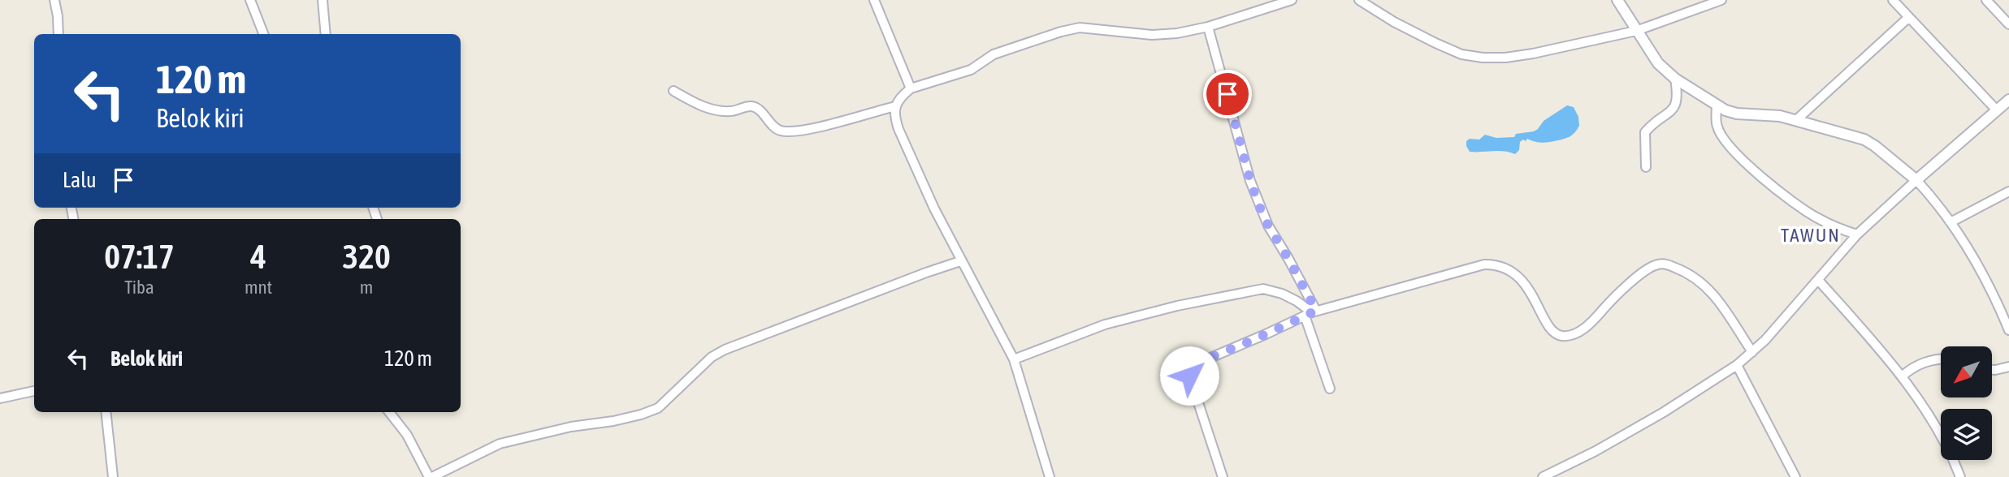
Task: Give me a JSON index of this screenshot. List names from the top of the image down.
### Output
{
  "districts": ["TAWUN"],
  "north": "bottom left",
  "page": {
    "turn": ["120 m", "Belok kiri"],
    "then": "Lalu",
    "eta": [
      "07:17",
      "Tiba",
      "4",
      "mnt",
      "320",
      "m"
    ],
    "list": [
      {
        "name": "Belok kiri",
        "value": "120 m"
      }
    ]
  }
}
